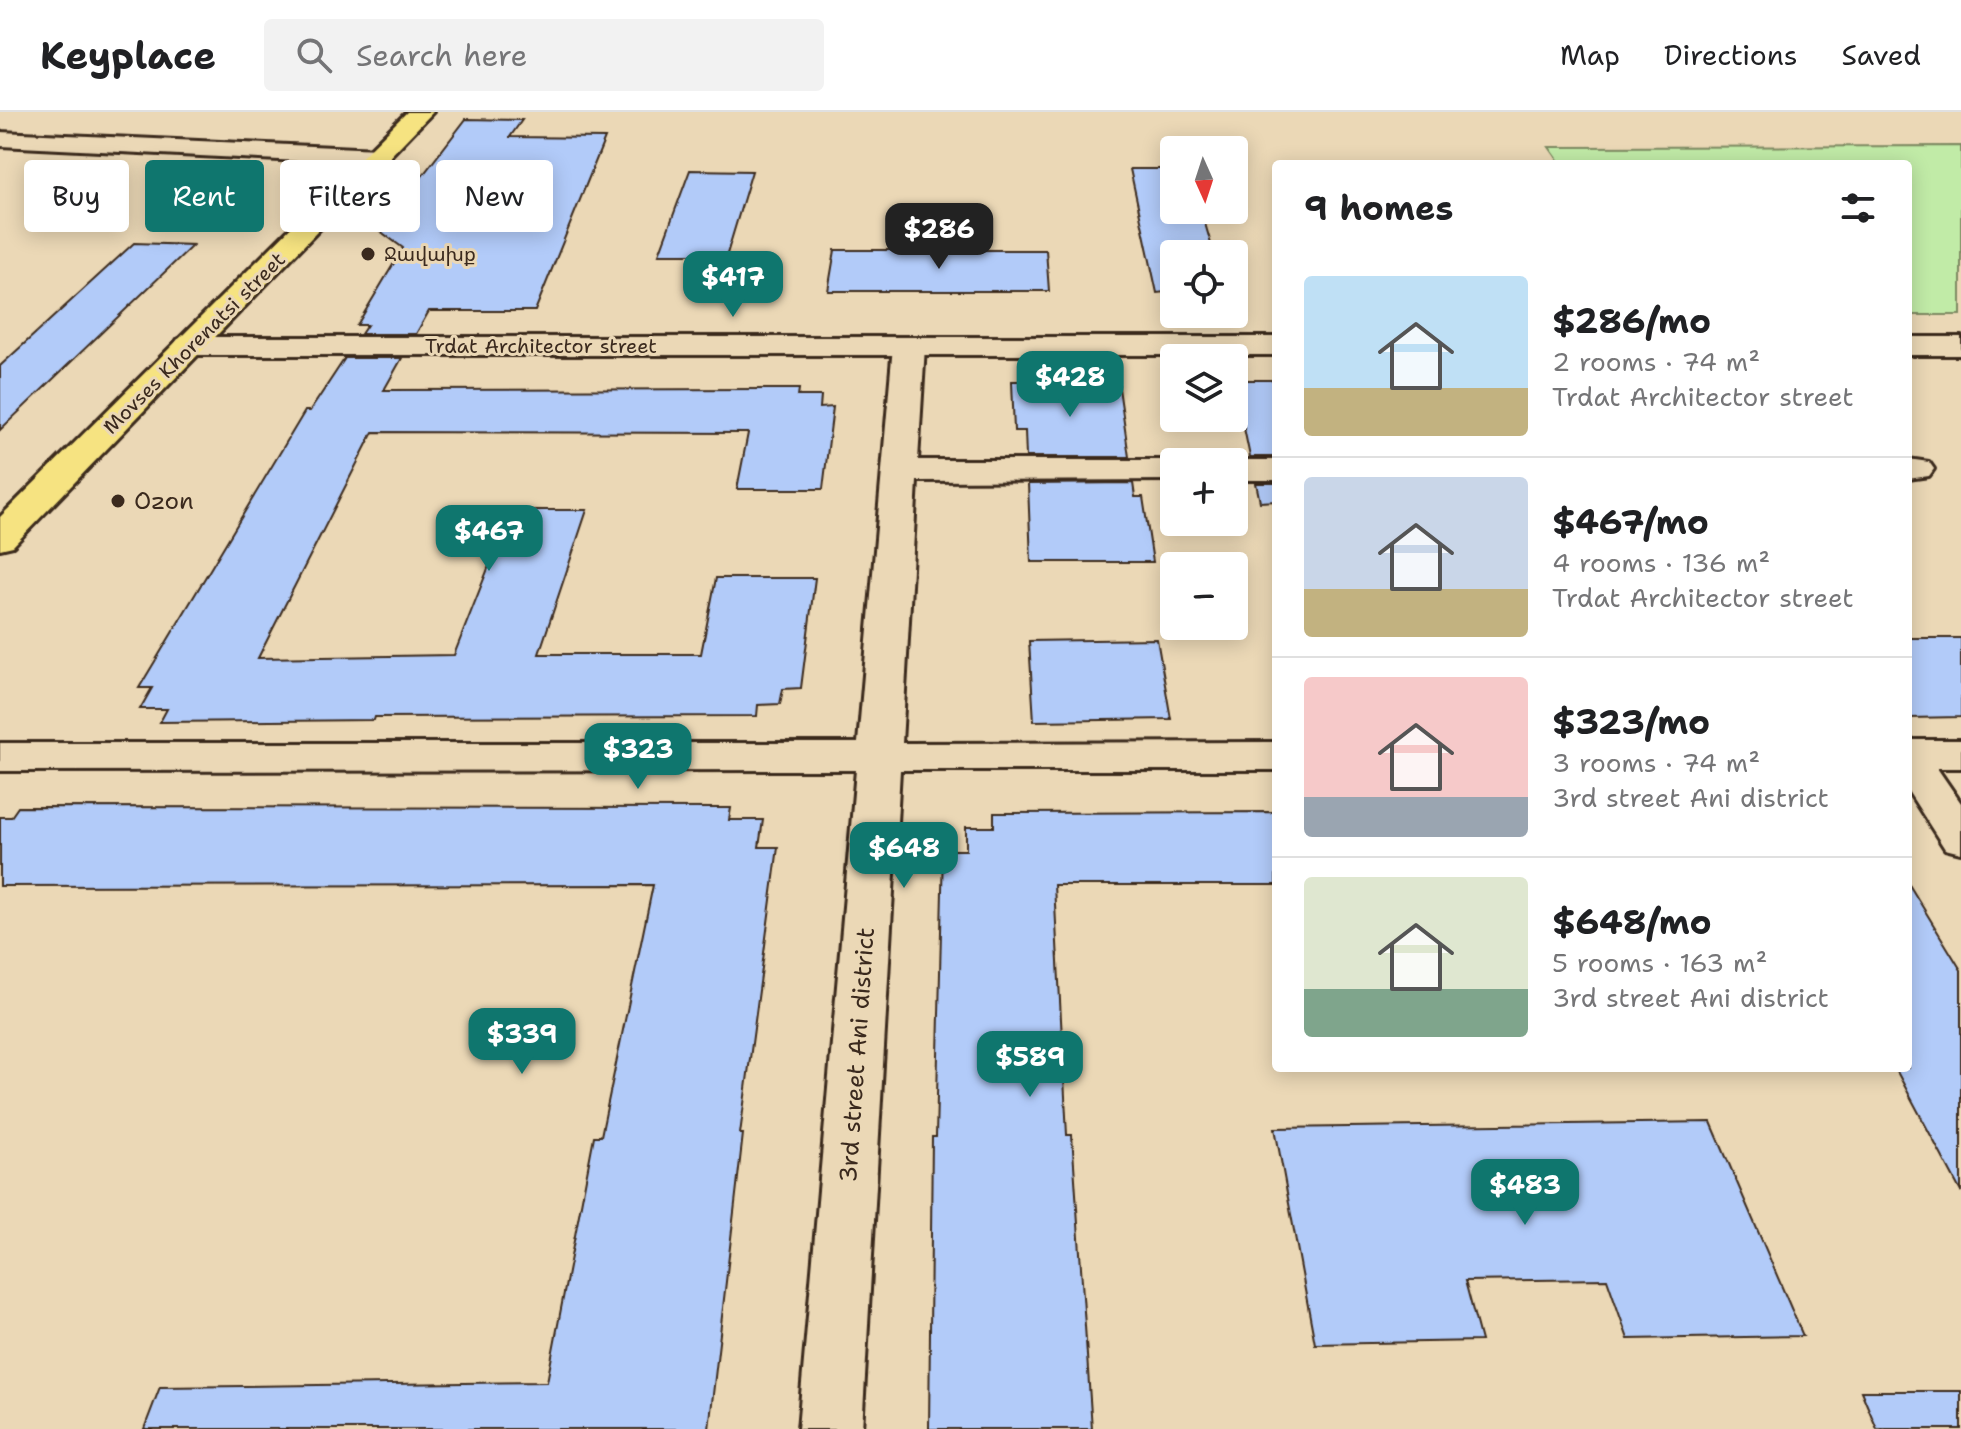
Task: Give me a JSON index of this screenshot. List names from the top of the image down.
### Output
{
  "streets": {
    "highway": ["Movses Khorenatsi street"],
    "street": ["Trdat Architector street", "3rd street Ani district"]
  },
  "crossings": [
    ["Movses Khorenatsi street", "Trdat Architector street"],
    ["Trdat Architector street", "3rd street Ani district"]
  ],
  "places": ["Ջավախք", "Ozon"],
  "north": "bottom",
  "page": {
    "header": "Keyplace",
    "search": "Search here",
    "nav": ["Map", "Directions", "Saved"],
    "map_buttons": ["+", "−"],
    "chip": [
      "Buy",
      "Rent",
      "Filters",
      "New"
    ],
    "heading": "9 homes",
    "price": [
      "$286",
      "$417",
      "$428",
      "$467",
      "$323",
      "$648",
      "$339",
      "$589",
      "$483"
    ],
    "list": [
      {
        "name": "$286/mo",
        "note": "2 rooms · 74 m² · Trdat Architector street"
      },
      {
        "name": "$467/mo",
        "note": "4 rooms · 136 m² · Trdat Architector street"
      },
      {
        "name": "$323/mo",
        "note": "3 rooms · 74 m² · 3rd street Ani district"
      },
      {
        "name": "$648/mo",
        "note": "5 rooms · 163 m² · 3rd street Ani district"
      }
    ]
  }
}
